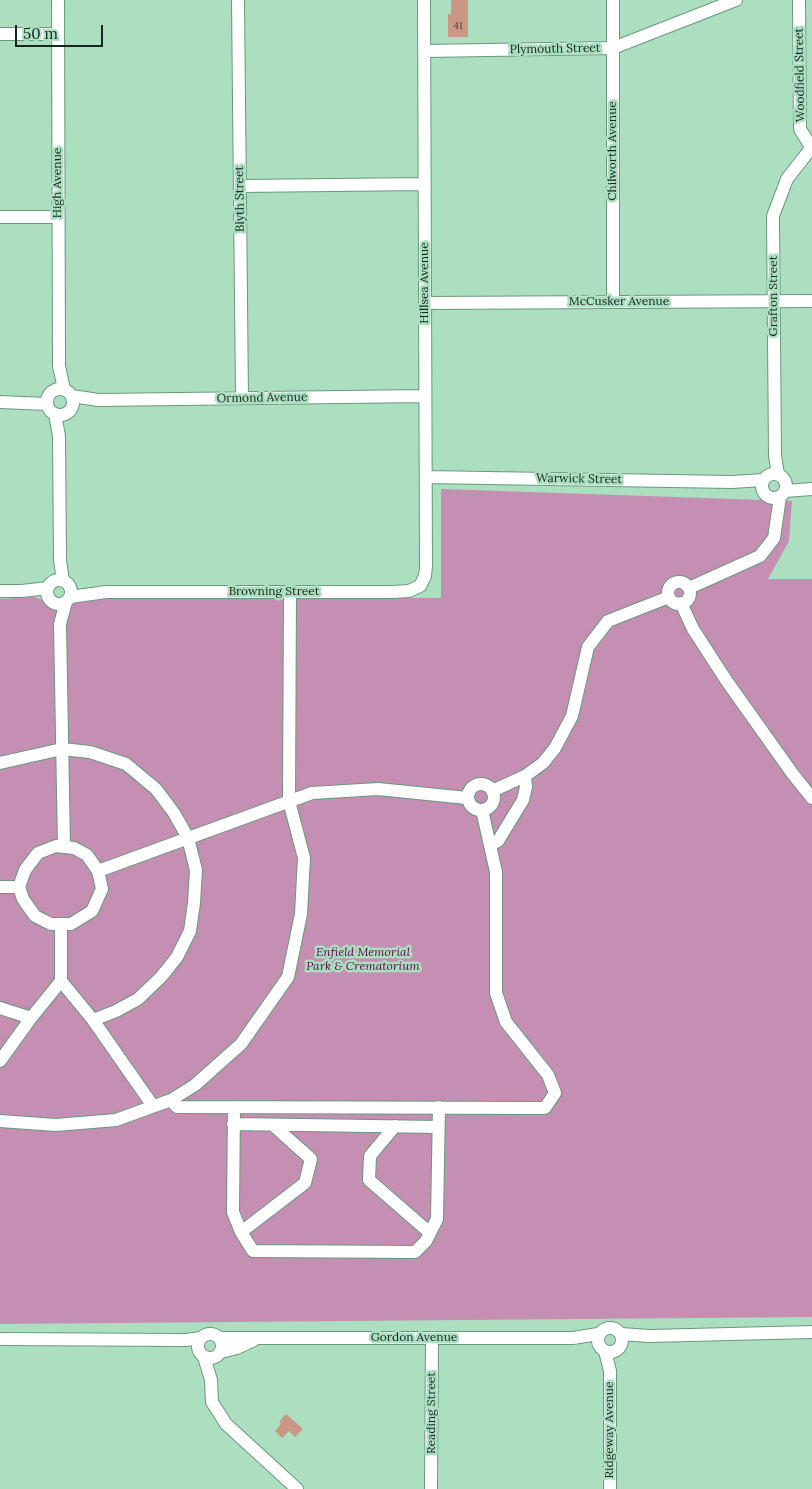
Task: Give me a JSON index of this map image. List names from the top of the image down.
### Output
{
  "streets": {
    "street": [
      "Plymouth Street",
      "Woodfield Street",
      "Chilworth Avenue",
      "High Avenue",
      "Blyth Street",
      "Hillsea Avenue",
      "Grafton Street",
      "McCusker Avenue",
      "Ormond Avenue",
      "Warwick Street",
      "Browning Street",
      "Gordon Avenue",
      "Reading Street",
      "Ridgeway Avenue"
    ]
  },
  "crossings": [
    ["Plymouth Street", "Chilworth Avenue"],
    ["Plymouth Street", "Hillsea Avenue"],
    ["Woodfield Street", "Grafton Street"],
    ["Chilworth Avenue", "McCusker Avenue"],
    ["High Avenue", "Ormond Avenue"],
    ["High Avenue", "Browning Street"],
    ["Blyth Street", "Ormond Avenue"],
    ["Hillsea Avenue", "McCusker Avenue"],
    ["Hillsea Avenue", "Ormond Avenue"],
    ["Hillsea Avenue", "Warwick Street"],
    ["Hillsea Avenue", "Browning Street"],
    ["Grafton Street", "McCusker Avenue"],
    ["Grafton Street", "Warwick Street"],
    ["Gordon Avenue", "Reading Street"],
    ["Gordon Avenue", "Ridgeway Avenue"]
  ],
  "parks": ["Enfield Memorial Park & Crematorium"],
  "house_numbers": ["41"],
  "scale_bar": "50 m"
}
